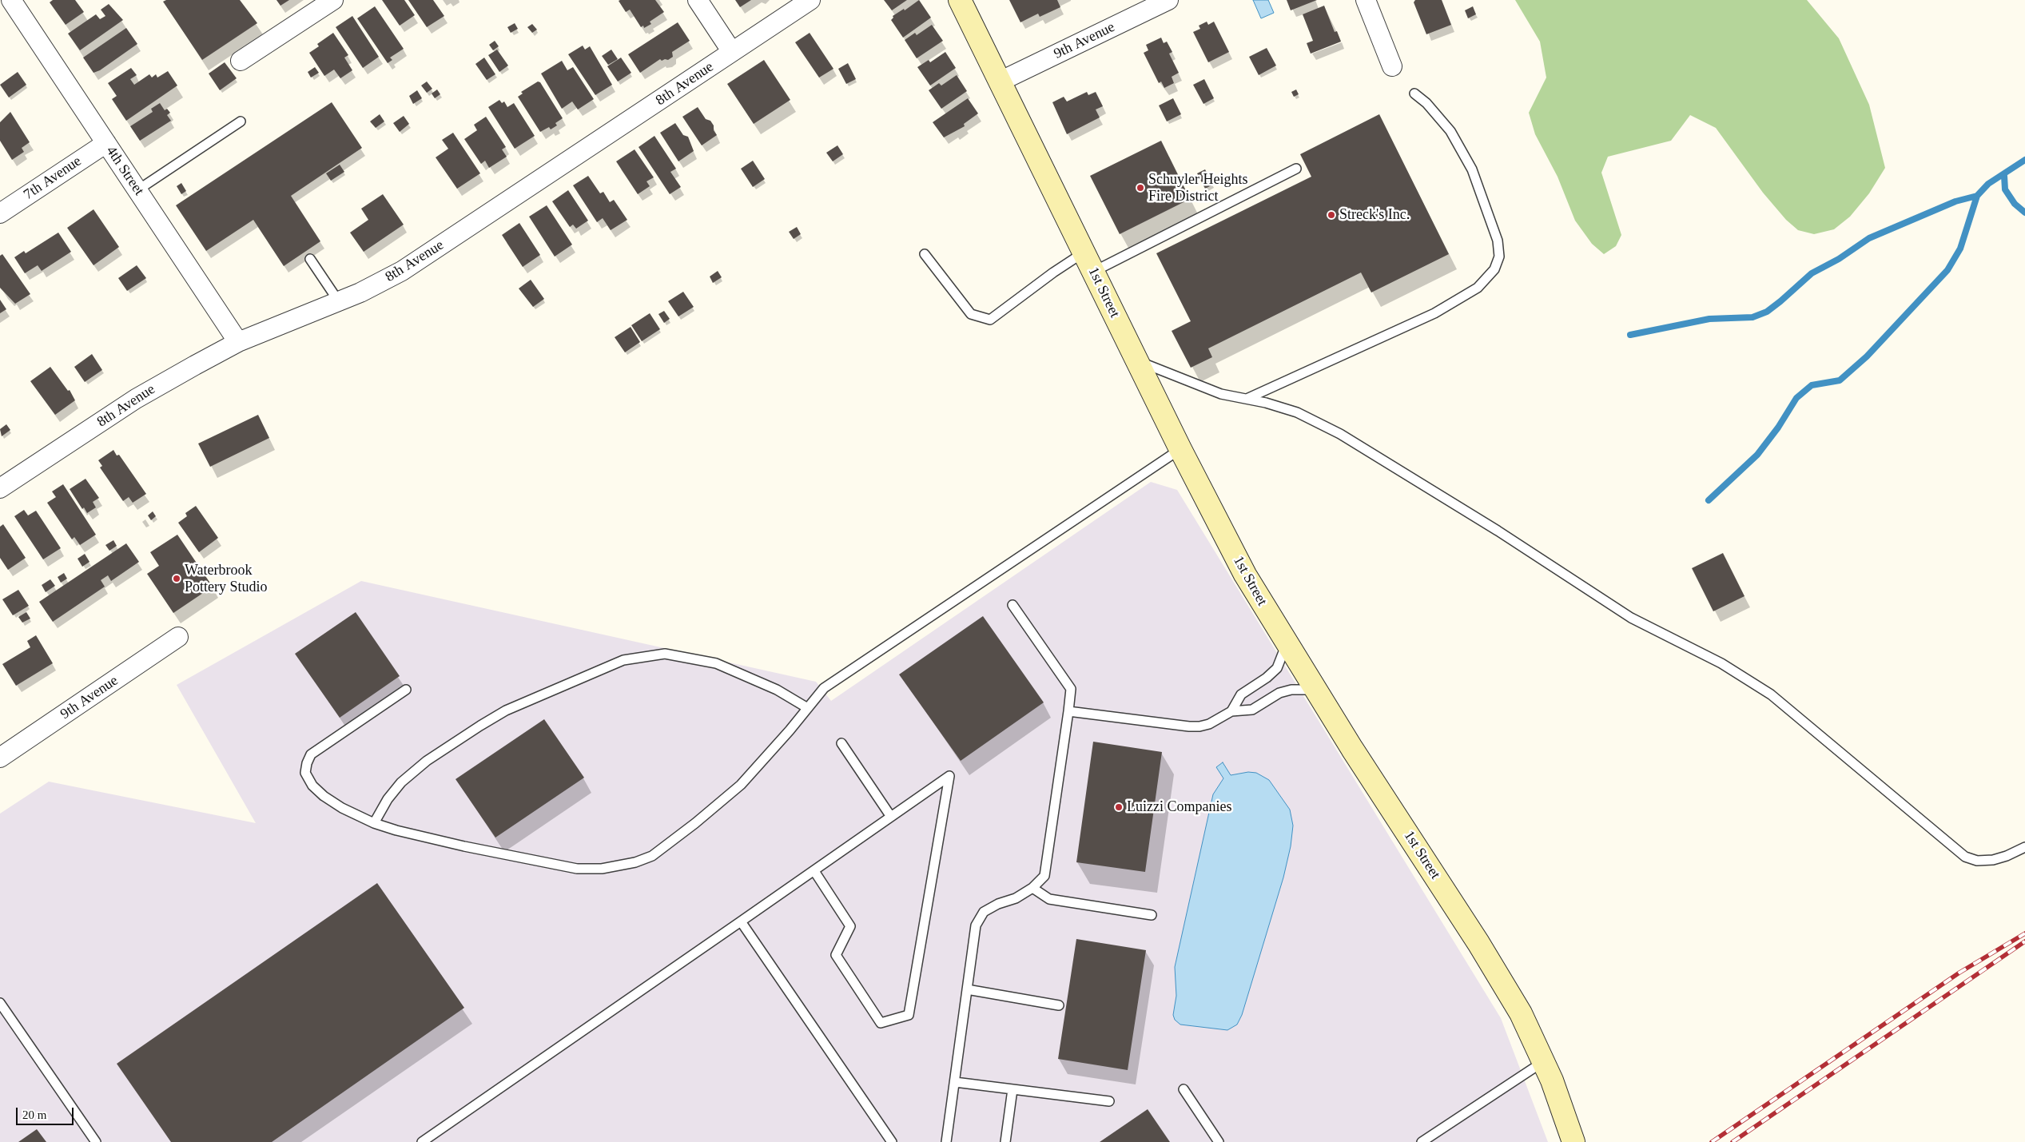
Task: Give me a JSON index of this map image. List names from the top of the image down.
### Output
{
  "streets": {
    "street": [
      "9th Avenue",
      "8th Avenue",
      "4th Street",
      "7th Avenue",
      "1st Street"
    ]
  },
  "crossings": [
    ["9th Avenue", "1st Street"],
    ["8th Avenue", "4th Street"],
    ["4th Street", "7th Avenue"]
  ],
  "places": [
    "Schuyler Heights Fire District",
    "Streck's Inc.",
    "Waterbrook Pottery Studio",
    "Luizzi Companies"
  ],
  "scale_bar": "20 m"
}
